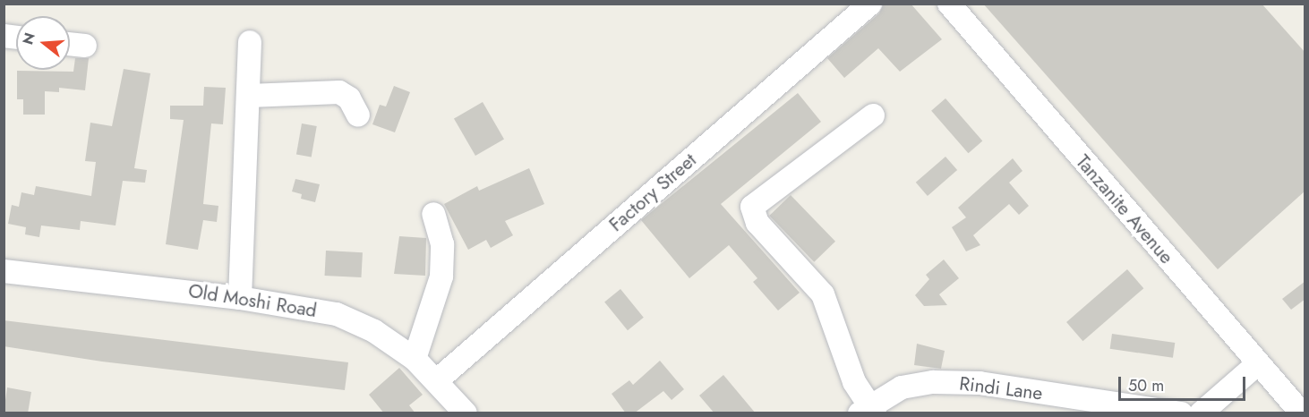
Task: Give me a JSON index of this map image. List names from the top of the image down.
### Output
{
  "streets": {
    "street": [
      "Factory Street",
      "Tanzanite Avenue",
      "Old Moshi Road",
      "Rindi Lane"
    ]
  },
  "crossings": [
    ["Factory Street", "Old Moshi Road"]
  ],
  "scale_bar": "50 m",
  "north": "left"
}
